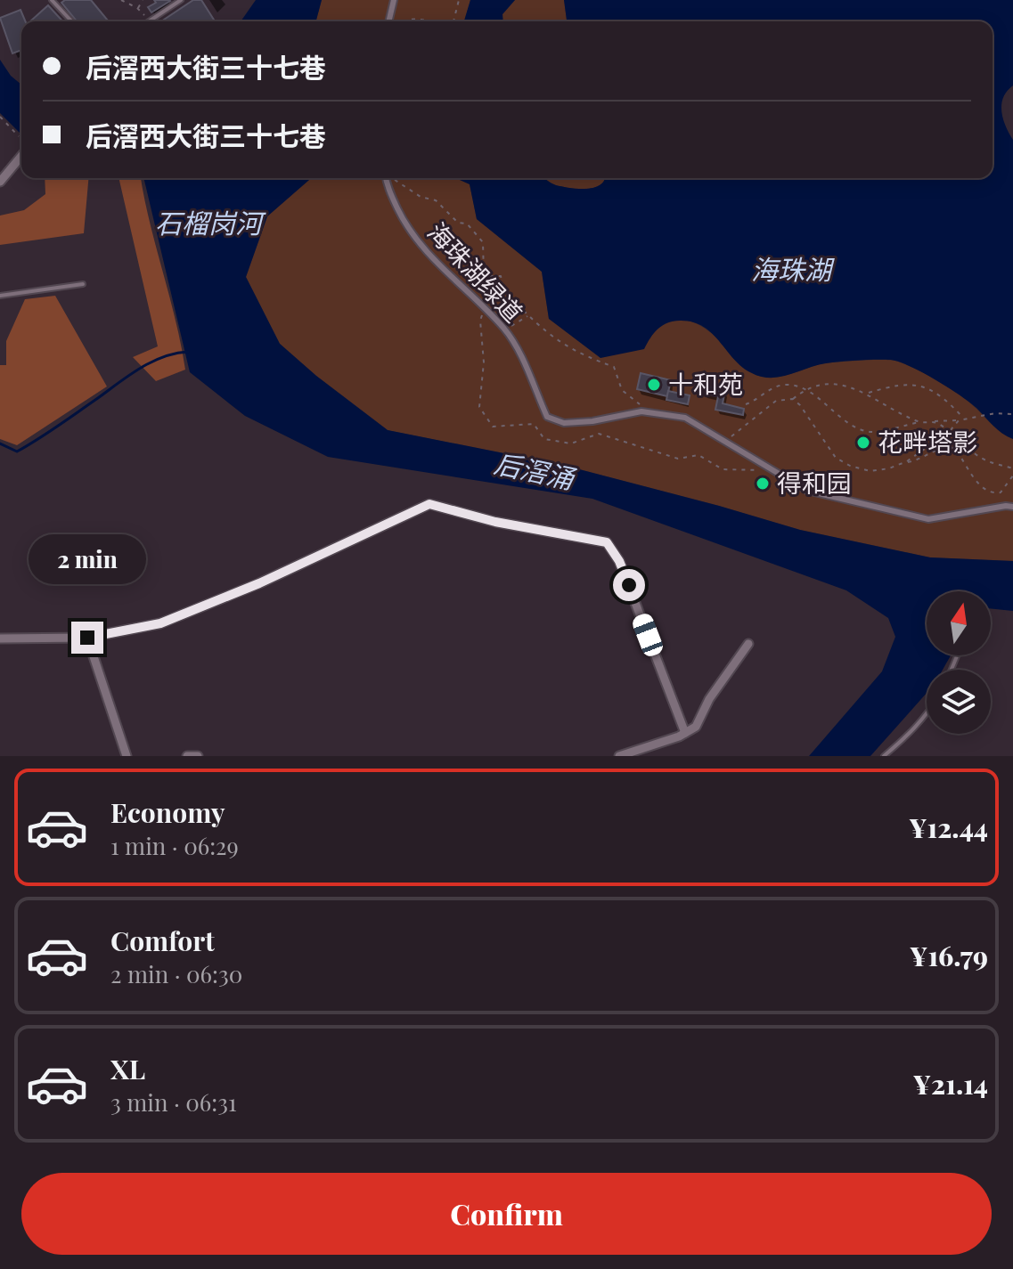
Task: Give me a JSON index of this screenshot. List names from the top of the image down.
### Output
{
  "streets": {
    "street": ["海珠湖绿道"]
  },
  "water": ["石榴岗河", "海珠湖", "后滘涌"],
  "places": ["十和苑", "花畔塔影", "得和园"],
  "north": "top",
  "page": {
    "banner": ["后滘西大街三十七巷", "后滘西大街三十七巷"],
    "bubble": "2 min",
    "list": [
      {
        "name": "Economy",
        "note": "1 min · 06:29",
        "value": "¥12.44"
      },
      {
        "name": "Comfort",
        "note": "2 min · 06:30",
        "value": "¥16.79"
      },
      {
        "name": "XL",
        "note": "3 min · 06:31",
        "value": "¥21.14"
      }
    ],
    "buttons": "Confirm"
  }
}
